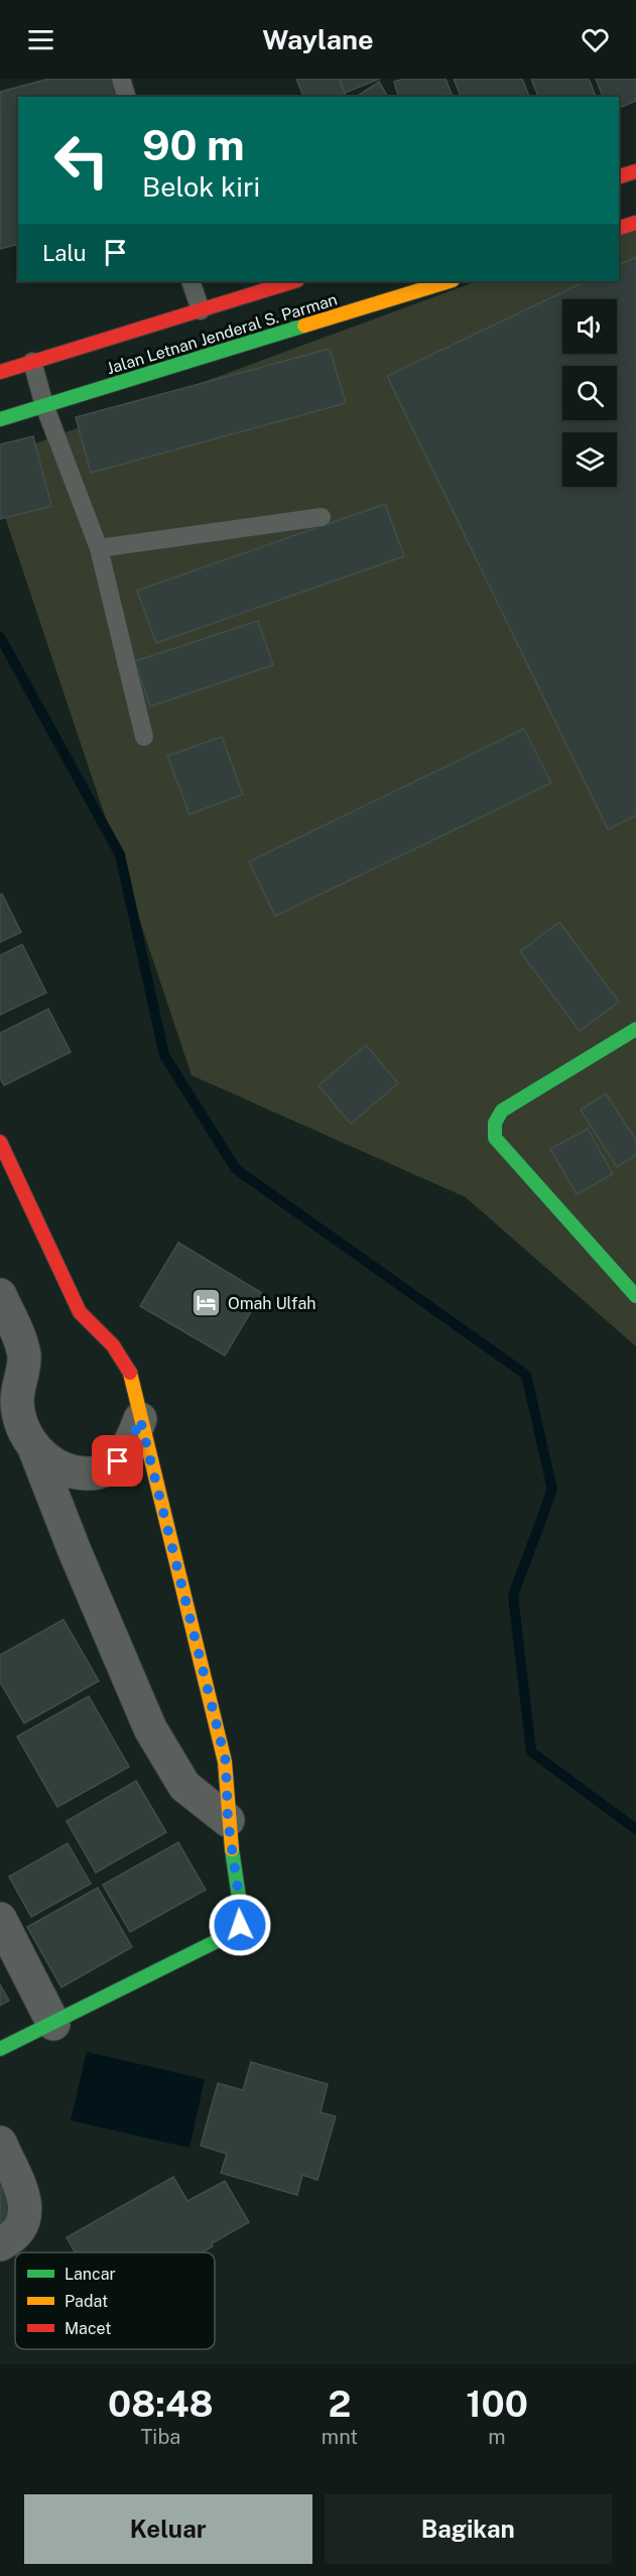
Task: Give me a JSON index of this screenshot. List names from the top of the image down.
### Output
{
  "streets": {
    "main road": ["Jalan Letnan Jenderal S. Parman"]
  },
  "places": {
    "hotel": ["Omah Ulfah"]
  },
  "legend": ["Lancar", "Padat", "Macet"],
  "page": {
    "header": "Waylane",
    "turn": ["90 m", "Belok kiri"],
    "then": "Lalu",
    "eta": [
      "08:48",
      "Tiba",
      "2",
      "mnt",
      "100",
      "m"
    ],
    "buttons": ["Keluar", "Bagikan"]
  }
}
